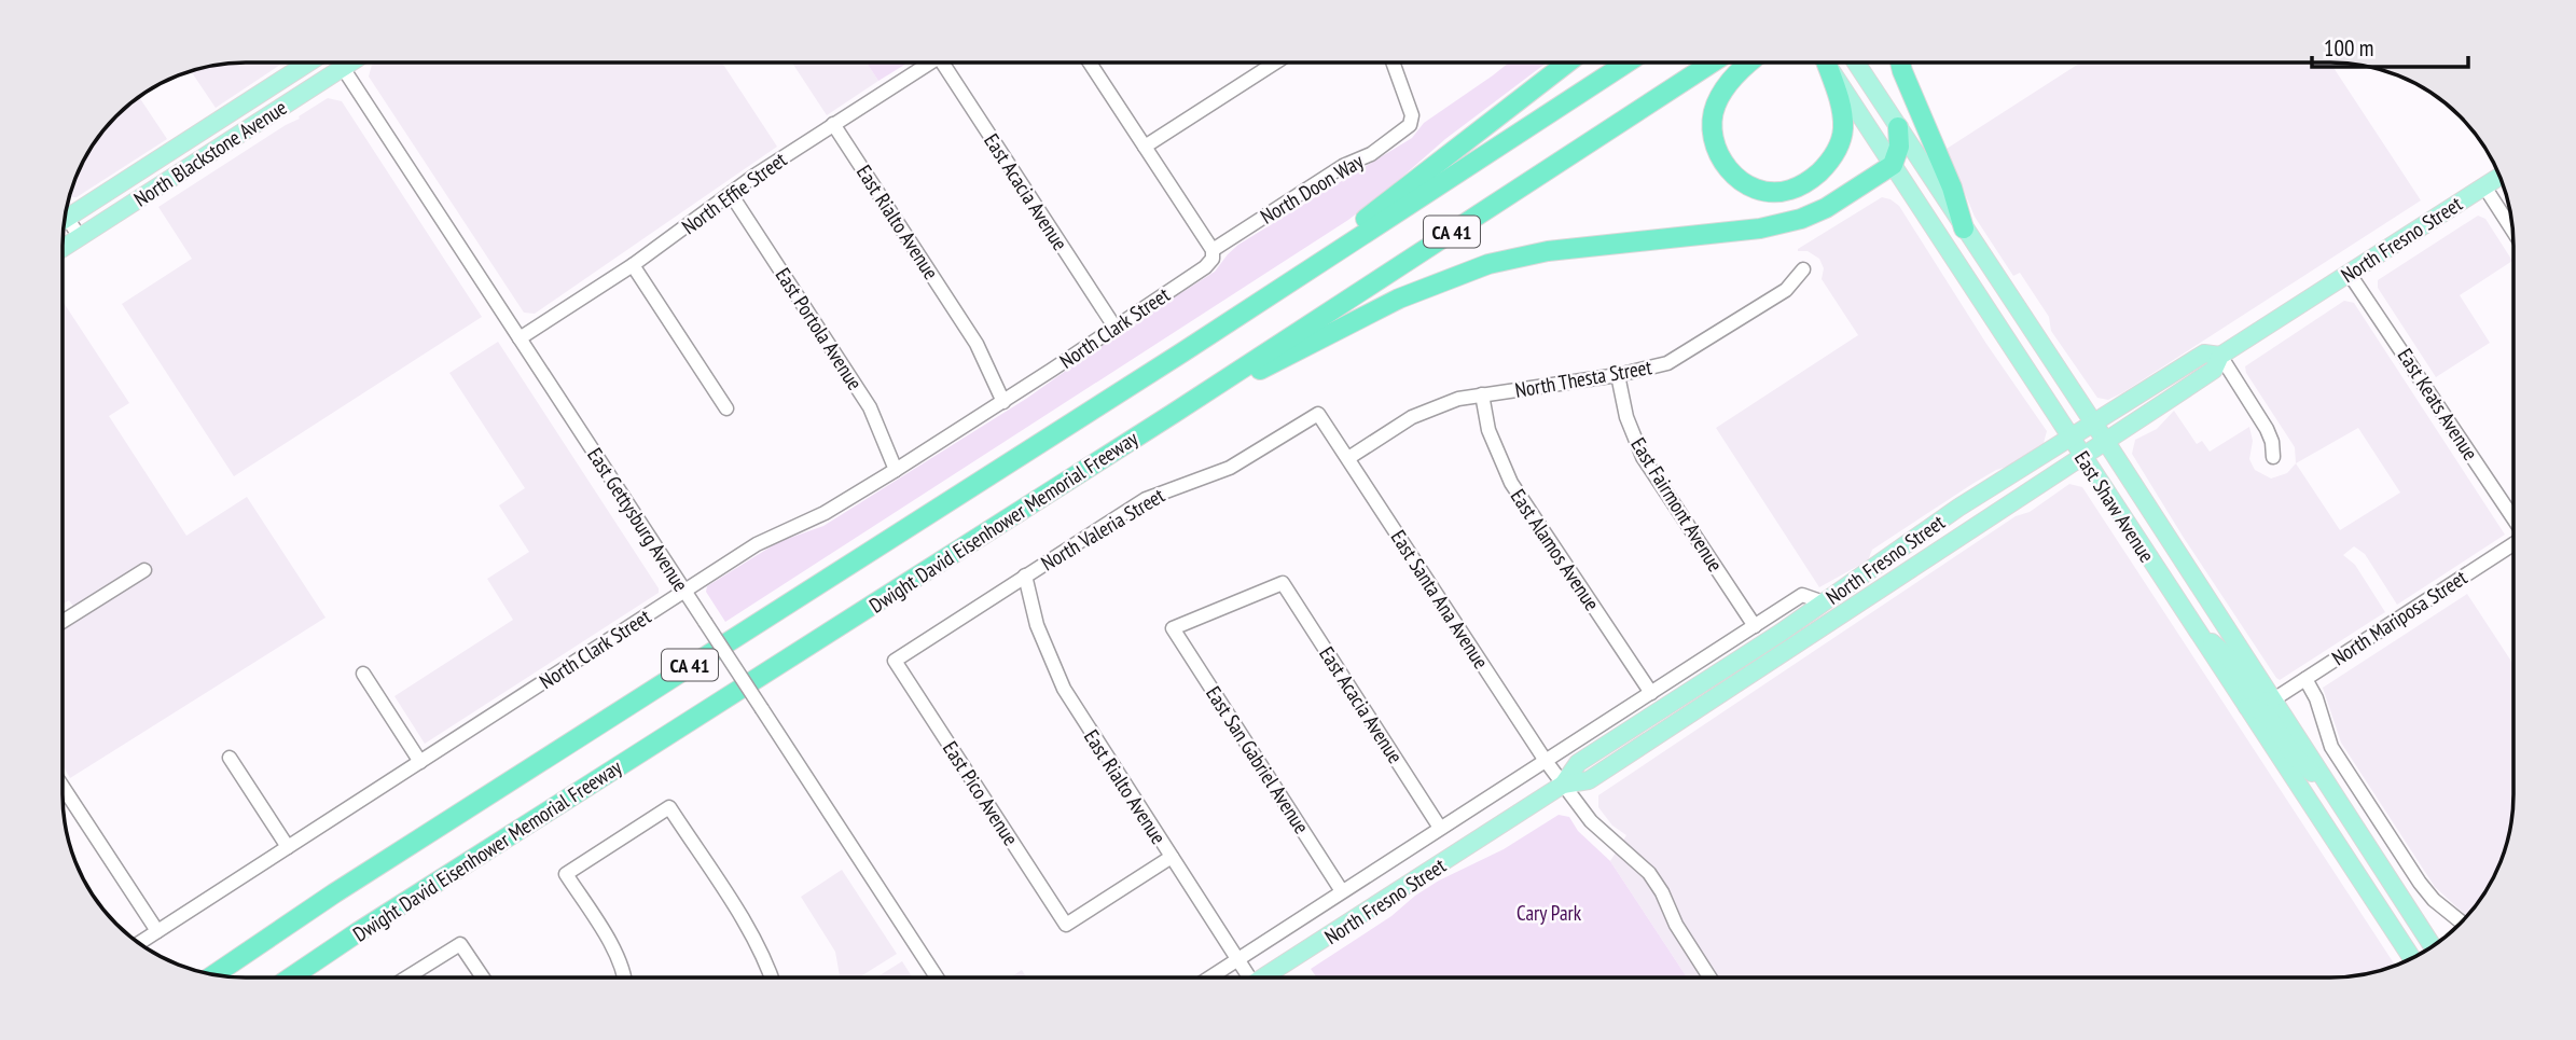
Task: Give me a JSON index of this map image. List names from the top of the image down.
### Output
{
  "streets": {
    "highway": ["CA 41", "Dwight David Eisenhower Memorial Freeway"],
    "main road": ["North Blackstone Avenue", "North Fresno Street", "East Shaw Avenue"],
    "street": [
      "North Doon Way",
      "East Acacia Avenue",
      "North Effie Street",
      "East Rialto Avenue",
      "North Clark Street",
      "East Portola Avenue",
      "North Thesta Street",
      "East Keats Avenue",
      "East Fairmont Avenue",
      "East Gettysburg Avenue",
      "North Valeria Street",
      "East Alamos Avenue",
      "East Santa Ana Avenue",
      "North Mariposa Street",
      "East San Gabriel Avenue",
      "East Pico Avenue"
    ]
  },
  "crossings": [
    ["North Blackstone Avenue", "East Gettysburg Avenue"],
    ["North Doon Way", "North Clark Street"],
    ["East Acacia Avenue", "North Clark Street"],
    ["East Acacia Avenue", "East San Gabriel Avenue"],
    ["North Effie Street", "East Rialto Avenue"],
    ["North Effie Street", "East Portola Avenue"],
    ["North Effie Street", "East Gettysburg Avenue"],
    ["East Rialto Avenue", "North Clark Street"],
    ["East Rialto Avenue", "North Valeria Street"],
    ["East Rialto Avenue", "East Pico Avenue"],
    ["North Fresno Street", "East Keats Avenue"],
    ["North Fresno Street", "East Shaw Avenue"],
    ["North Fresno Street", "East Santa Ana Avenue"],
    ["North Clark Street", "East Portola Avenue"],
    ["North Clark Street", "East Gettysburg Avenue"],
    ["North Thesta Street", "East Fairmont Avenue"],
    ["North Thesta Street", "East Alamos Avenue"],
    ["North Thesta Street", "East Santa Ana Avenue"],
    ["East Shaw Avenue", "North Mariposa Street"],
    ["North Valeria Street", "East Santa Ana Avenue"],
    ["North Valeria Street", "East Pico Avenue"]
  ],
  "parks": ["Cary Park"],
  "scale_bar": "100 m"
}
